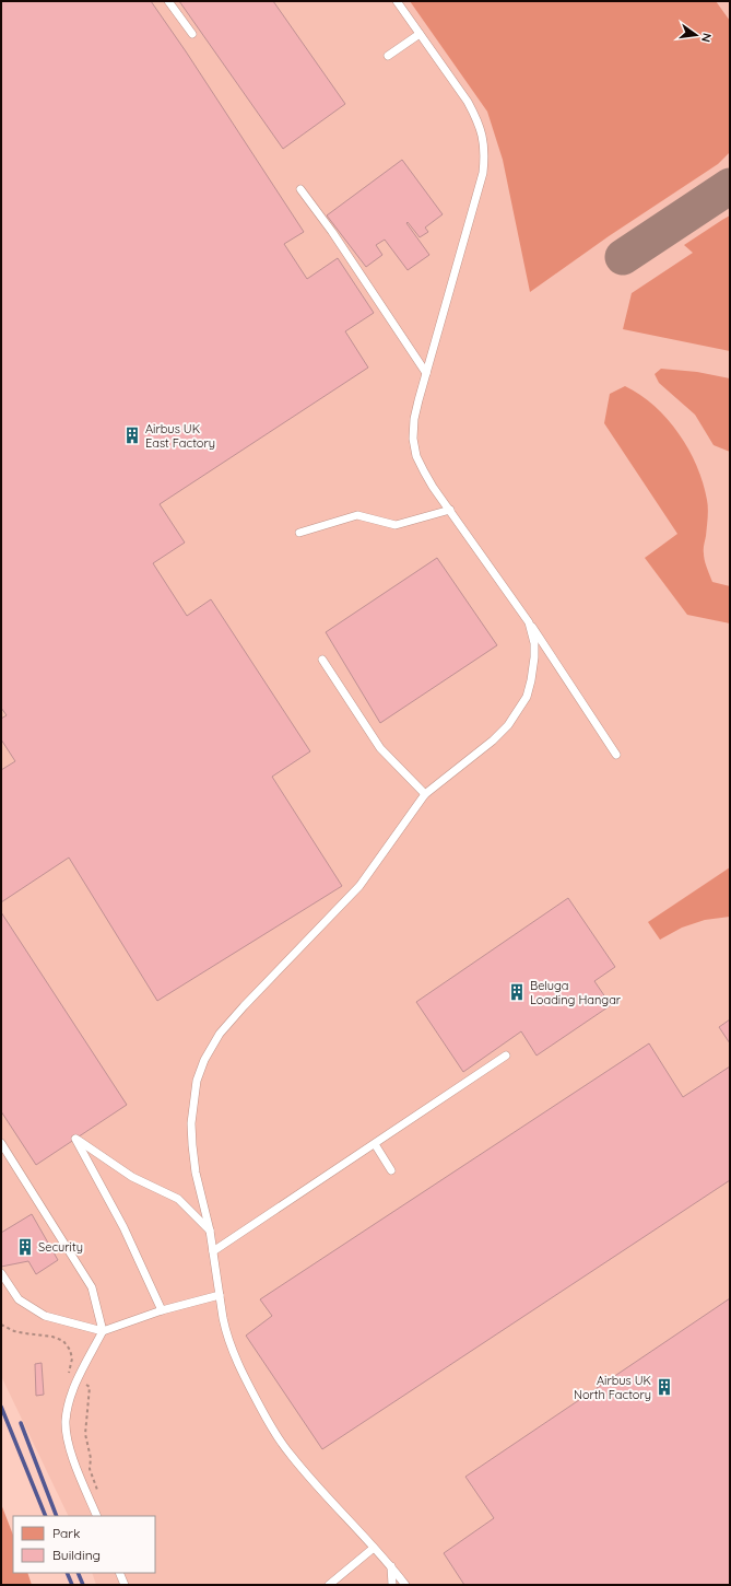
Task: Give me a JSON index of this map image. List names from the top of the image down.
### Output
{
  "places": {
    "building": [
      "Airbus UK East Factory",
      "Beluga Loading Hangar",
      "Security",
      "Airbus UK North Factory"
    ]
  },
  "legend": ["Park", "Building"],
  "north": "right"
}
